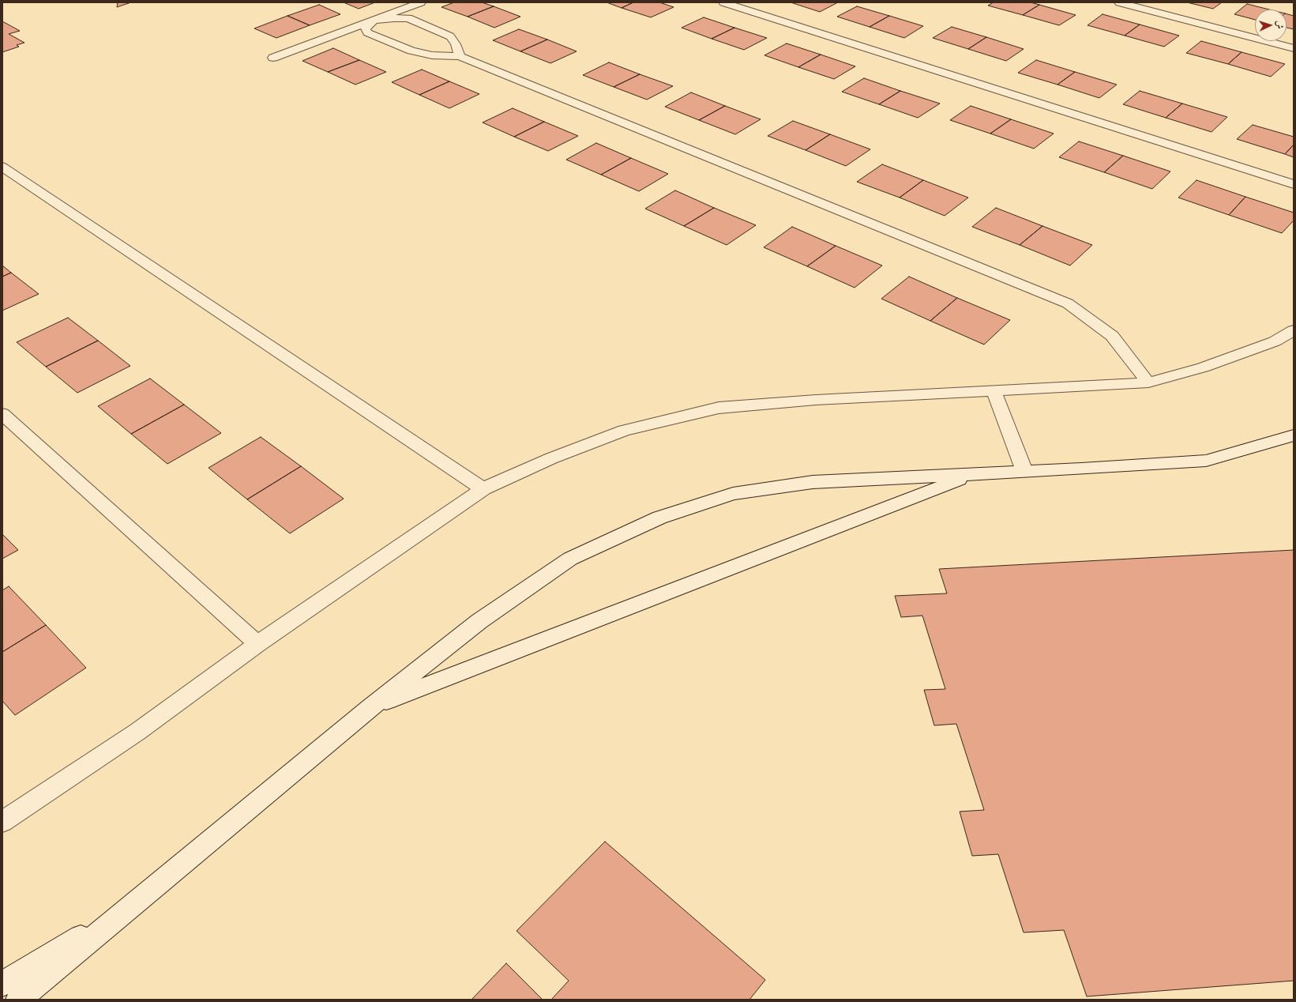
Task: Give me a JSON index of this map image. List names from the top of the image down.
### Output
{
  "north": "right"
}
